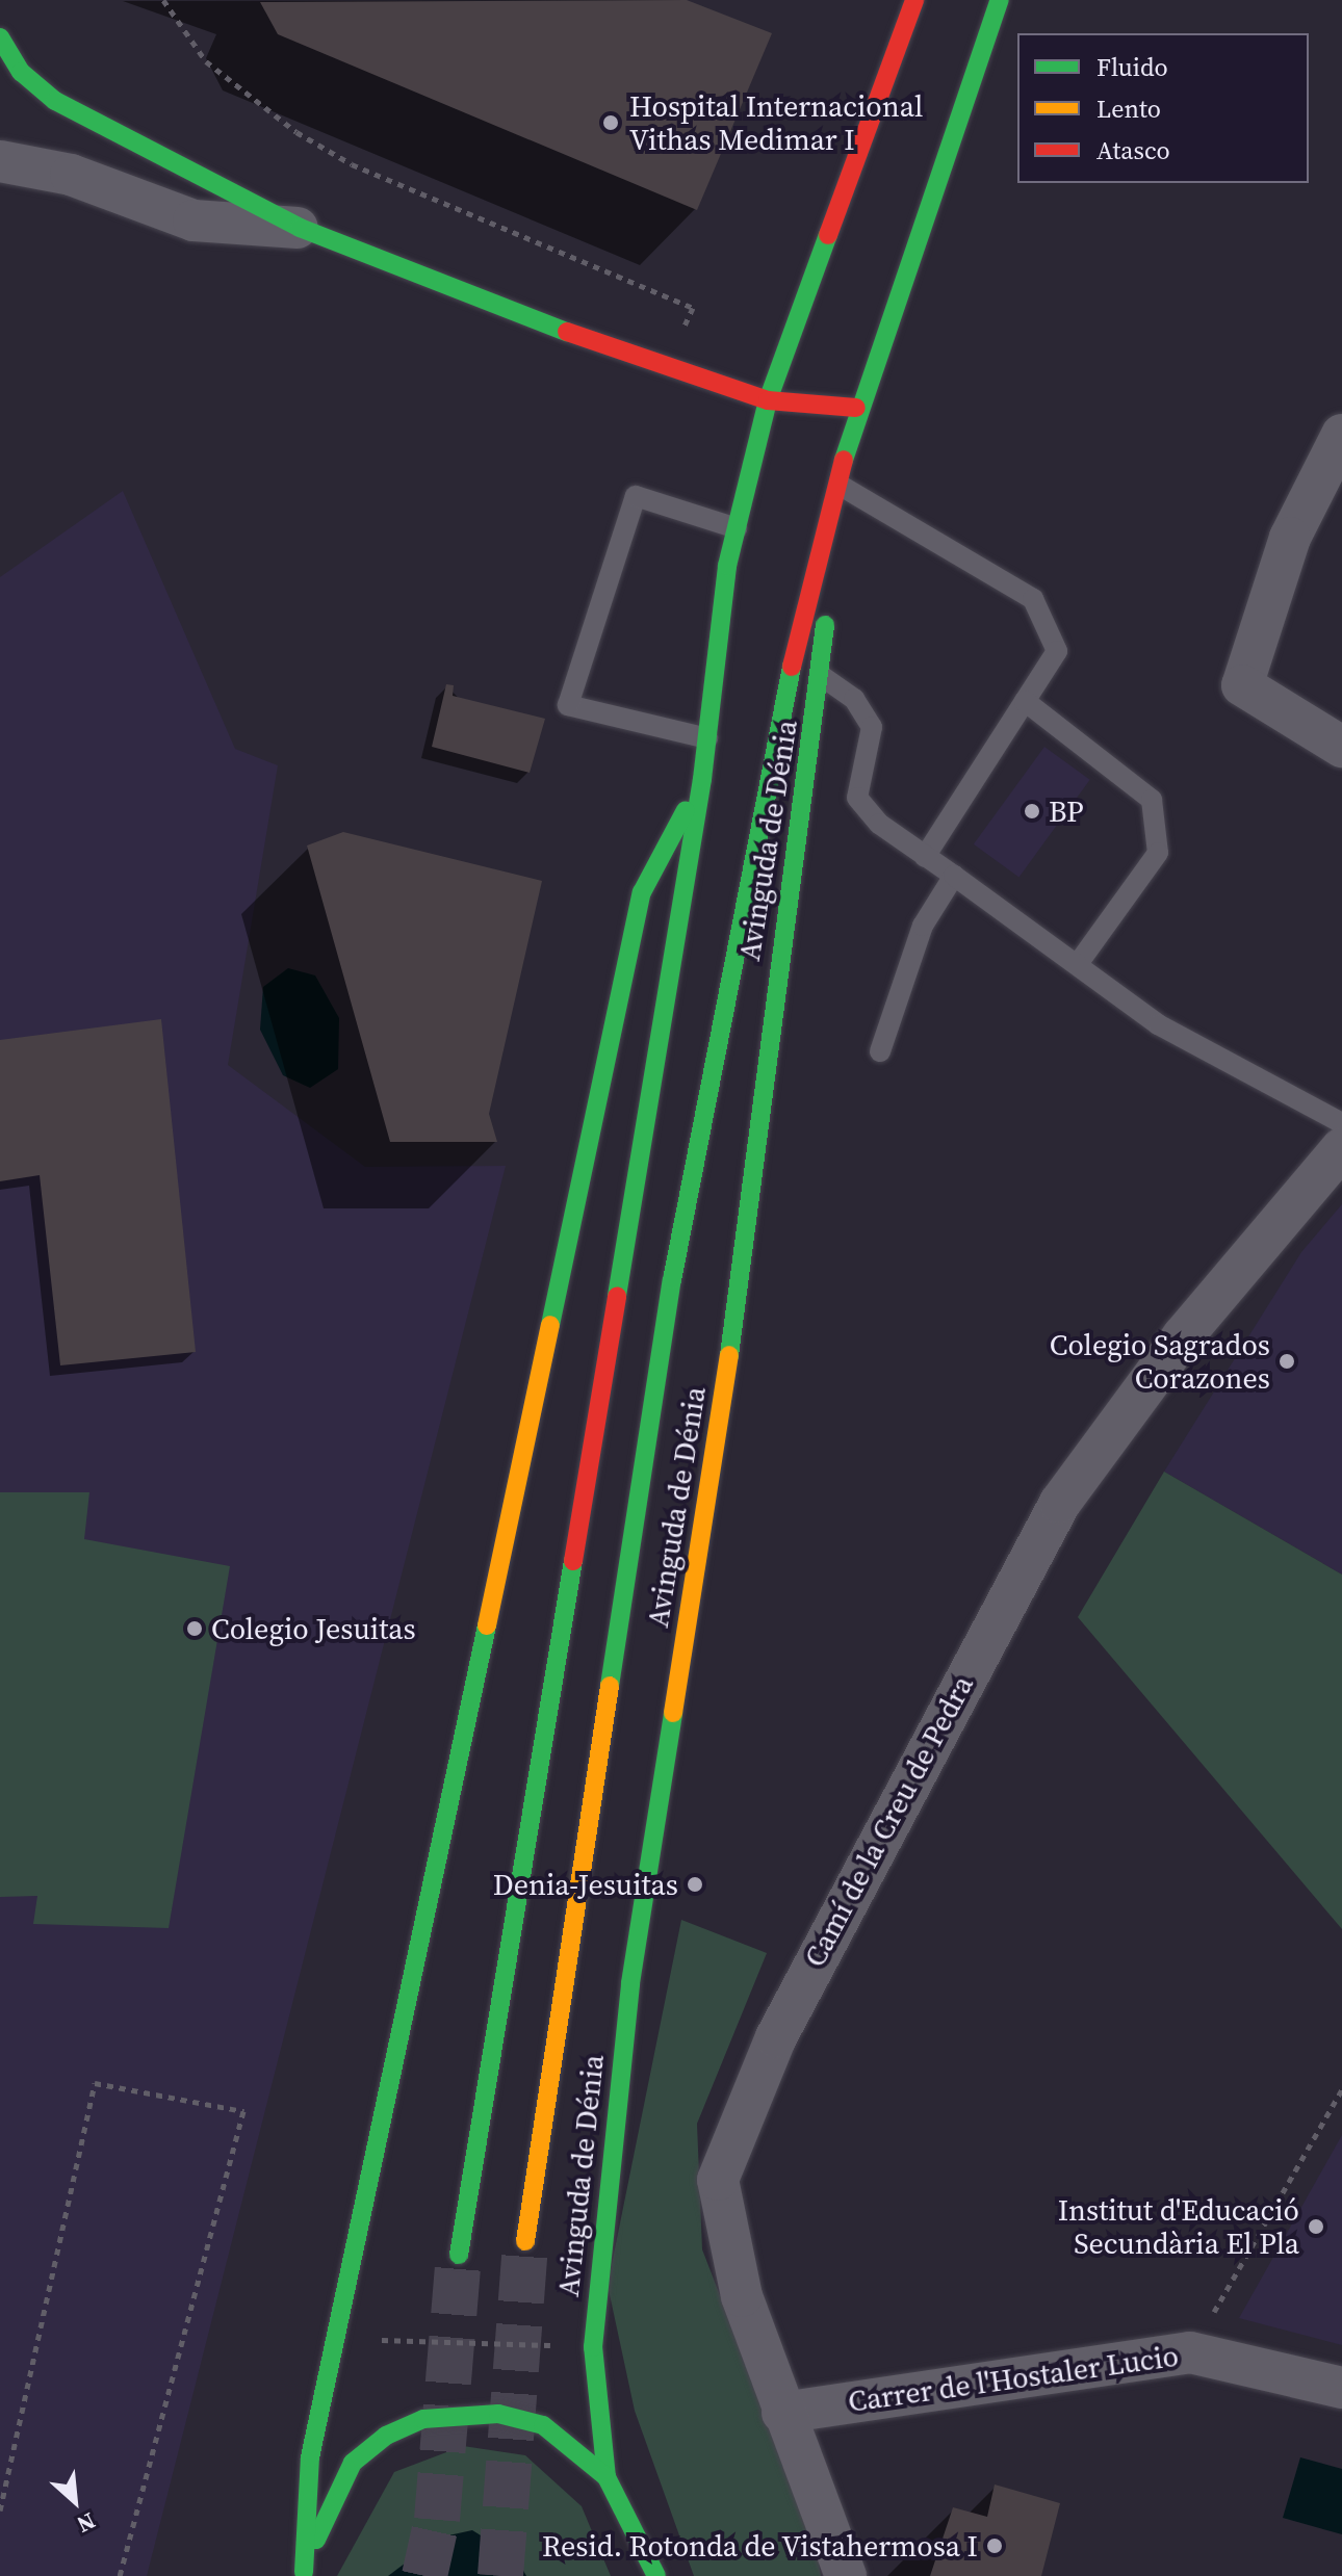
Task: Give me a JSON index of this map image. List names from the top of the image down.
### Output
{
  "streets": {
    "main road": ["Avinguda de Dénia"],
    "street": ["Camí de la Creu de Pedra", "Carrer de l'Hostaler Lucio"]
  },
  "crossings": [
    ["Camí de la Creu de Pedra", "Carrer de l'Hostaler Lucio"]
  ],
  "places": [
    "Hospital Internacional Vithas Medimar I",
    "BP",
    "Colegio Sagrados Corazones",
    "Colegio Jesuitas",
    "Denia-Jesuitas",
    "Institut d'Educació Secundària El Pla",
    "Resid. Rotonda de Vistahermosa I"
  ],
  "legend": ["Fluido", "Lento", "Atasco"],
  "north": "bottom right"
}
